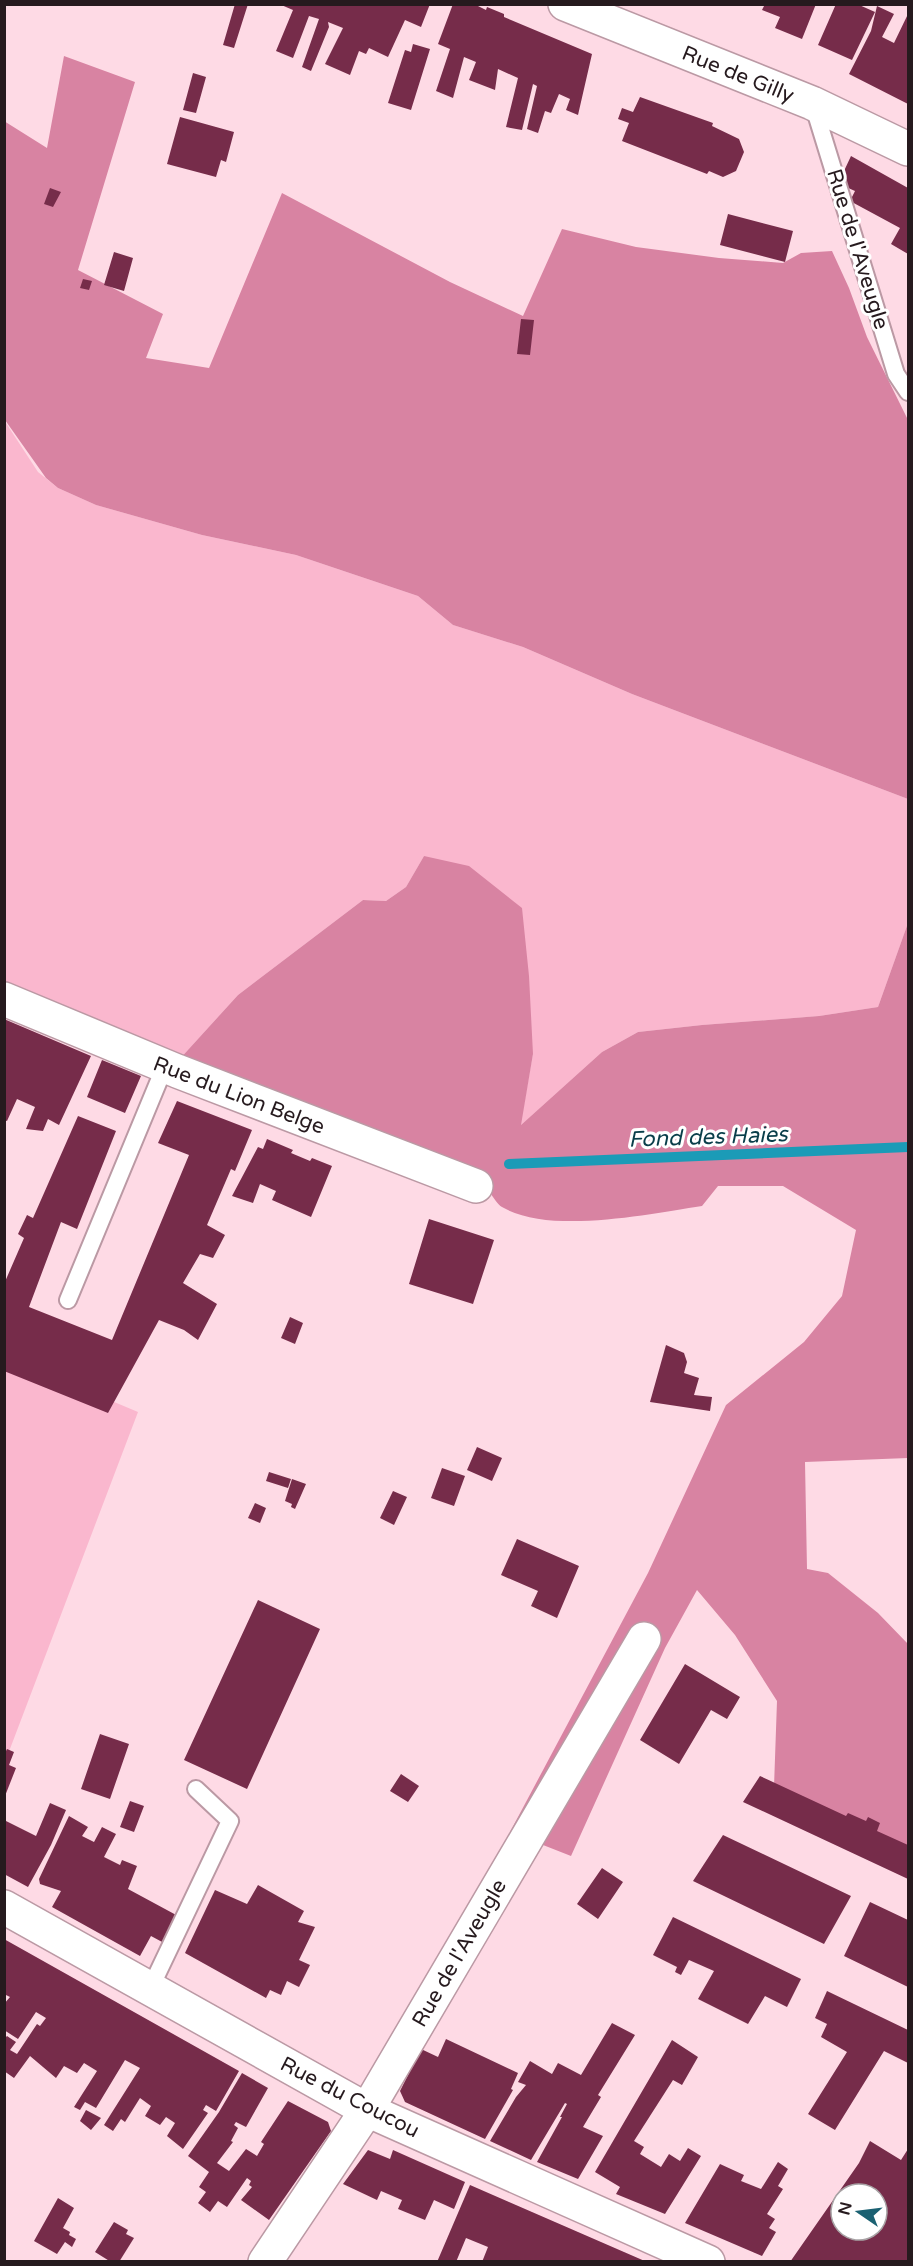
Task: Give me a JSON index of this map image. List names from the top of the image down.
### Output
{
  "streets": {
    "street": [
      "Rue de Gilly",
      "Rue de l'Aveugle",
      "Rue du Lion Belge",
      "Rue du Coucou"
    ]
  },
  "crossings": [
    ["Rue de Gilly", "Rue de l'Aveugle"],
    ["Rue de l'Aveugle", "Rue du Coucou"]
  ],
  "water": ["Fond des Haies"],
  "north": "left"
}
